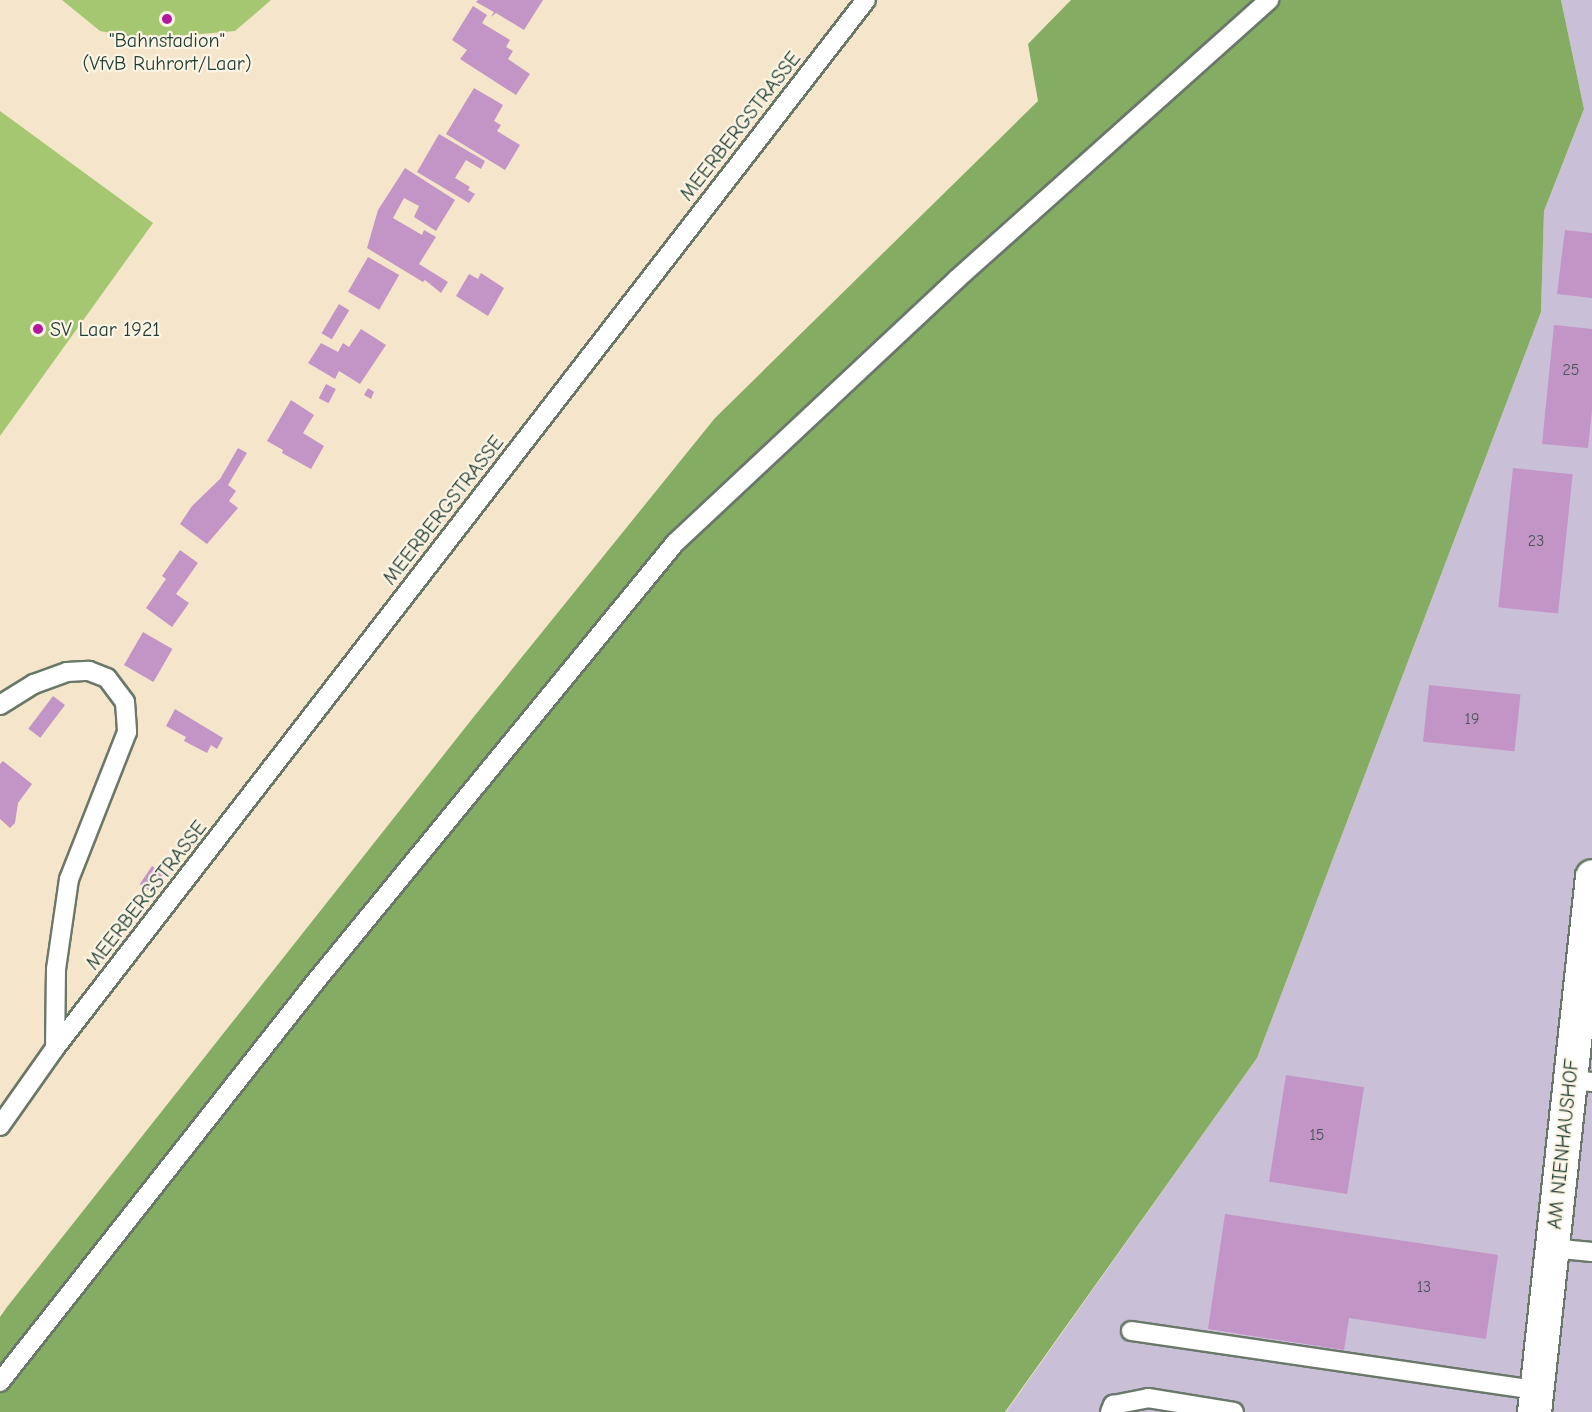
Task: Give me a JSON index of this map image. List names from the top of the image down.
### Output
{
  "streets": {
    "street": ["AM NIENHAUSHOF"],
    "lane": ["MEERBERGSTRASSE"]
  },
  "places": ["\"Bahnstadion\" (VfvB Ruhrort/Laar)", "SV Laar 1921"],
  "house_numbers": [
    "25",
    "23",
    "19",
    "15",
    "13"
  ]
}
